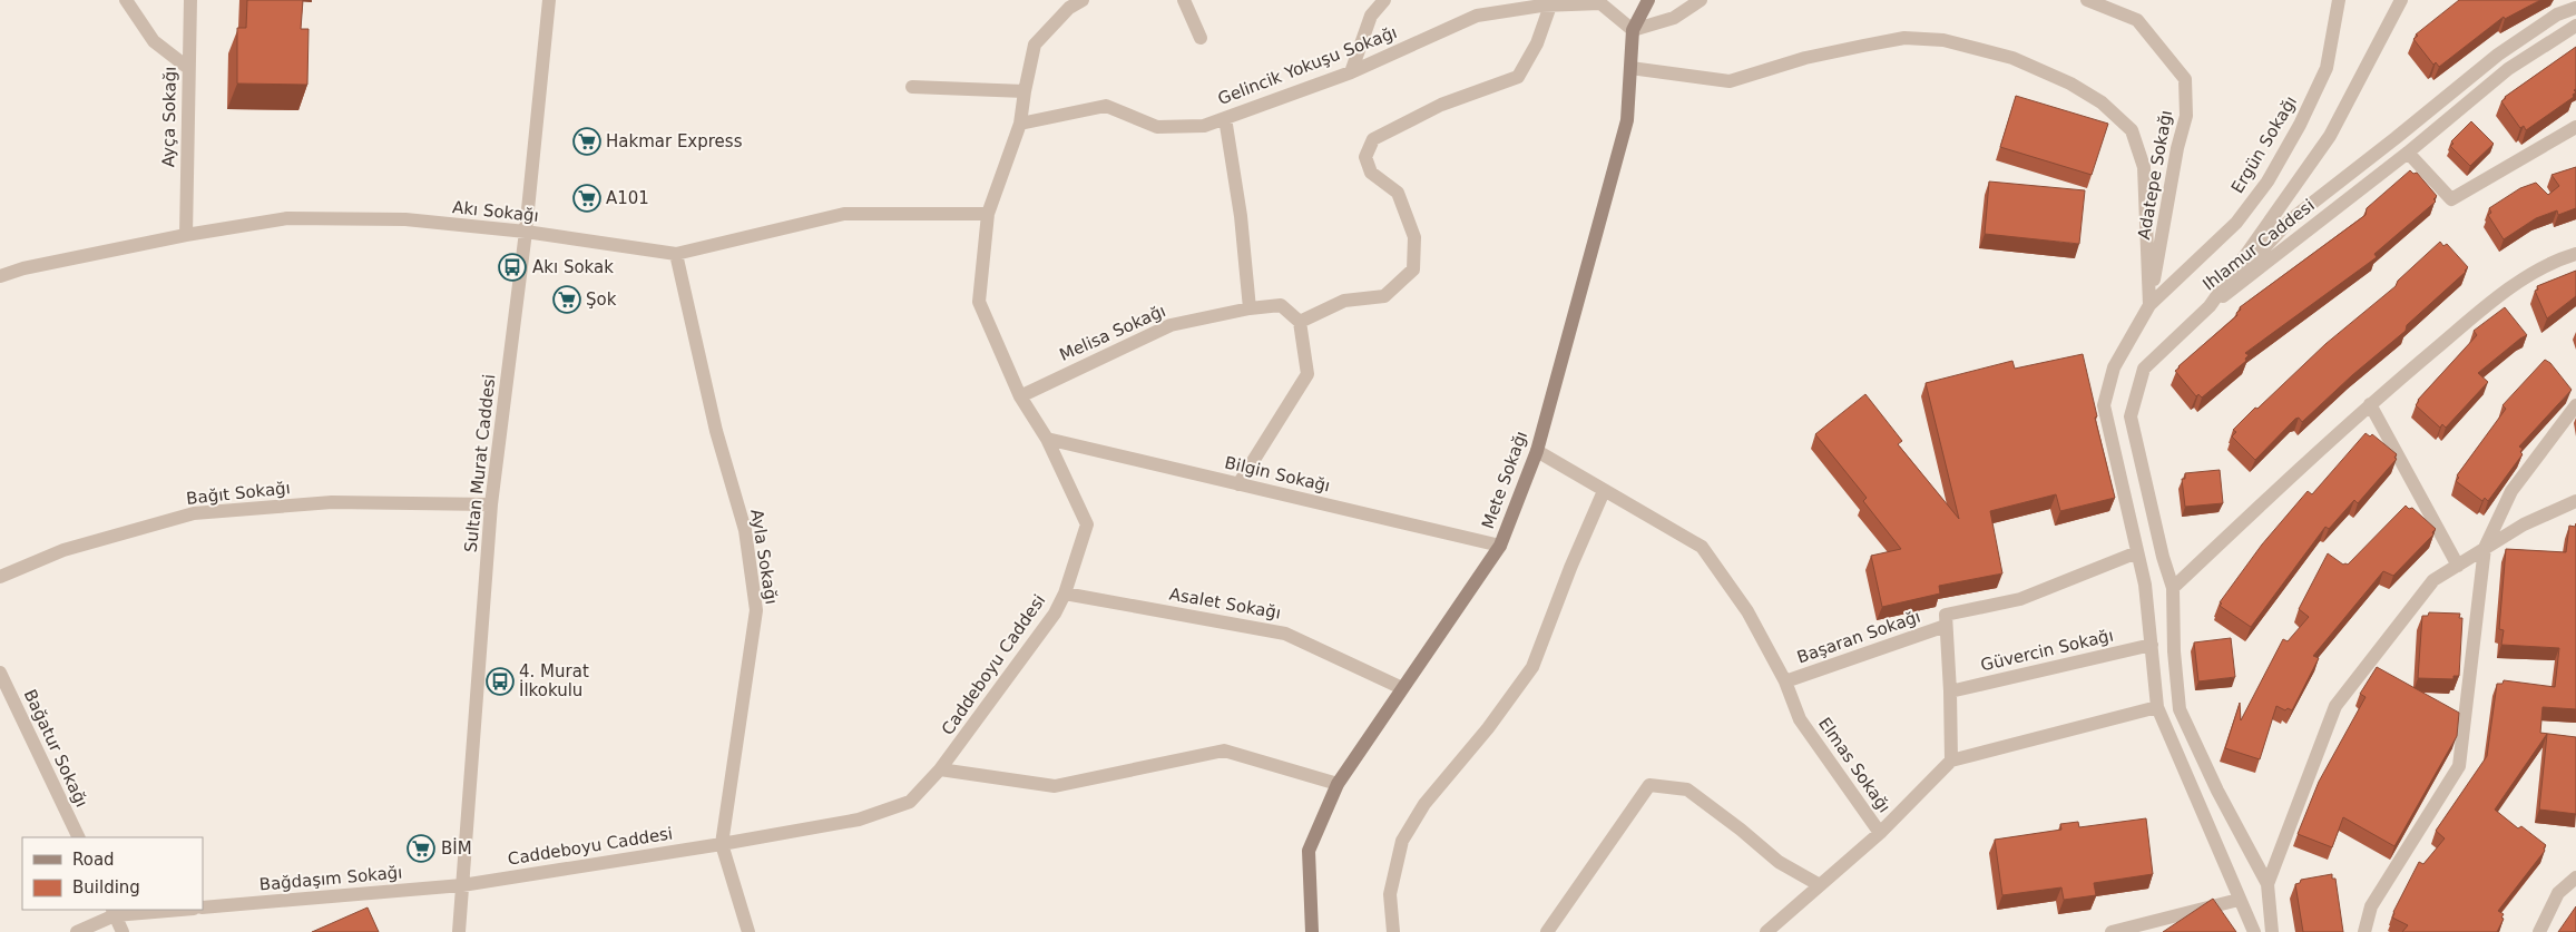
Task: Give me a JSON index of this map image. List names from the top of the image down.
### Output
{
  "streets": {
    "main road": ["Mete Sokağı"],
    "street": [
      "Gelincik Yokuşu Sokağı",
      "Ayça Sokağı",
      "Ergün Sokağı",
      "Adatepe Sokağı",
      "Akı Sokağı",
      "Ihlamur Caddesi",
      "Melisa Sokağı",
      "Sultan Murat Caddesi",
      "Bilgin Sokağı",
      "Bağıt Sokağı",
      "Ayla Sokağı",
      "Asalet Sokağı",
      "Başaran Sokağı",
      "Güvercin Sokağı",
      "Caddeboyu Caddesi",
      "Bağatur Sokağı",
      "Elmas Sokağı",
      "Bağdaşım Sokağı"
    ]
  },
  "crossings": [
    ["Gelincik Yokuşu Sokağı", "Mete Sokağı"],
    ["Gelincik Yokuşu Sokağı", "Caddeboyu Caddesi"],
    ["Ayça Sokağı", "Akı Sokağı"],
    ["Ergün Sokağı", "Adatepe Sokağı"],
    ["Akı Sokağı", "Sultan Murat Caddesi"],
    ["Akı Sokağı", "Ayla Sokağı"],
    ["Akı Sokağı", "Caddeboyu Caddesi"],
    ["Melisa Sokağı", "Caddeboyu Caddesi"],
    ["Sultan Murat Caddesi", "Bağıt Sokağı"],
    ["Sultan Murat Caddesi", "Caddeboyu Caddesi"],
    ["Sultan Murat Caddesi", "Bağdaşım Sokağı"],
    ["Bilgin Sokağı", "Mete Sokağı"],
    ["Bilgin Sokağı", "Caddeboyu Caddesi"],
    ["Mete Sokağı", "Asalet Sokağı"],
    ["Mete Sokağı", "Elmas Sokağı"],
    ["Ayla Sokağı", "Caddeboyu Caddesi"],
    ["Asalet Sokağı", "Caddeboyu Caddesi"],
    ["Başaran Sokağı", "Elmas Sokağı"],
    ["Caddeboyu Caddesi", "Bağdaşım Sokağı"]
  ],
  "places": {
    "supermarket": [
      "Hakmar Express",
      "A101",
      "Şok",
      "BİM"
    ],
    "bus stop": ["Akı Sokak", "4. Murat İlkokulu"]
  },
  "legend": ["Road", "Building"]
}
